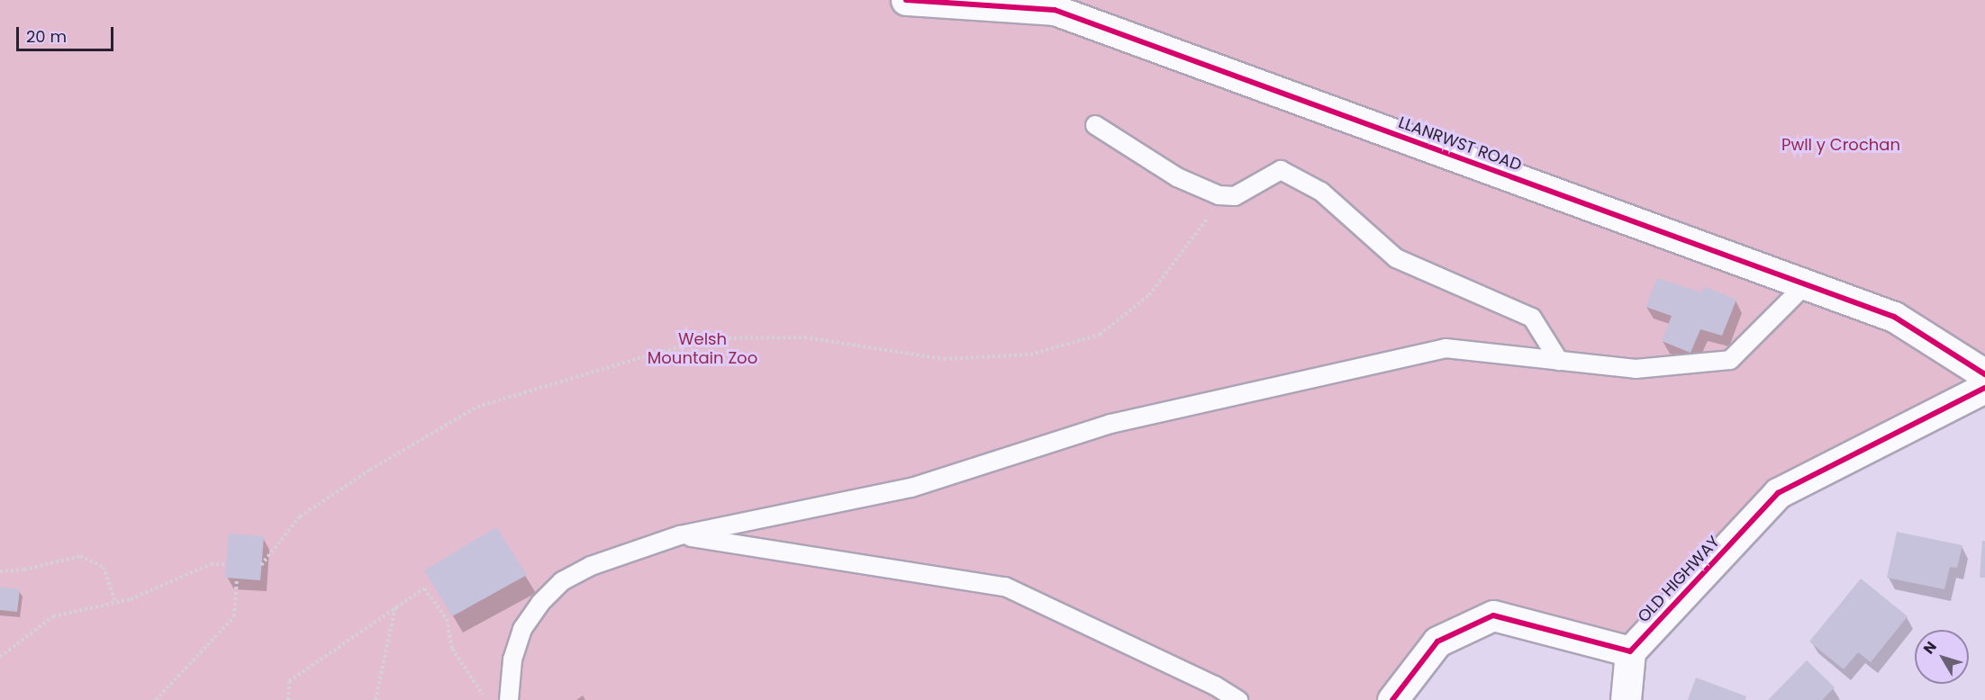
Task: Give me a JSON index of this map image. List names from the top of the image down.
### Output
{
  "streets": {
    "street": ["LLANRWST ROAD", "OLD HIGHWAY"]
  },
  "parks": ["Pwll y Crochan", "Welsh Mountain Zoo"],
  "scale_bar": "20 m",
  "north": "top left"
}
